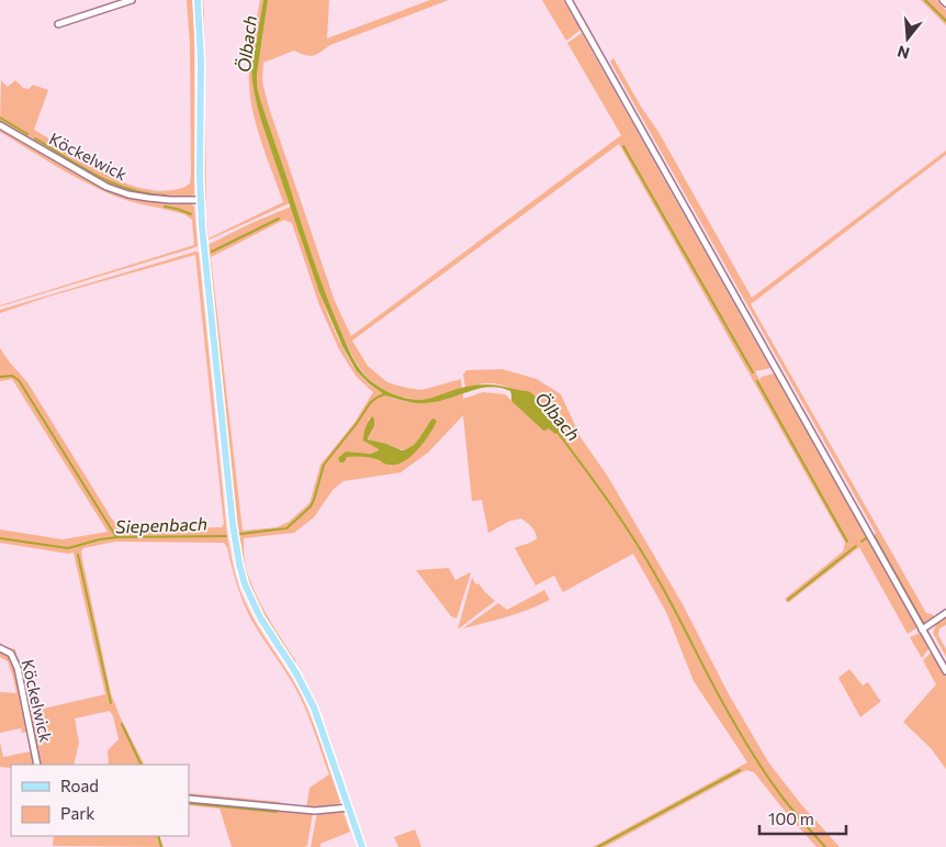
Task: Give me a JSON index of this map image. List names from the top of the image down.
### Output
{
  "streets": {
    "street": ["Köckelwick"]
  },
  "water": ["Ölbach", "Siepenbach"],
  "legend": ["Road", "Park"],
  "scale_bar": "100 m",
  "north": "bottom"
}
